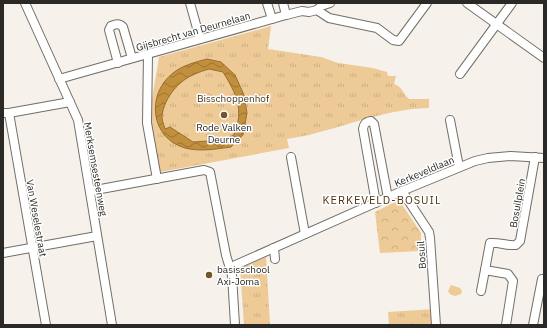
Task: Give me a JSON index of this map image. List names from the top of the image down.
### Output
{
  "streets": {
    "street": [
      "Gijsbrecht van Deurnelaan",
      "Merksemsesteenweg",
      "Kerkeveldlaan",
      "Bosuilplein",
      "Van Weselestraat",
      "Bosuil"
    ]
  },
  "crossings": [
    ["Gijsbrecht van Deurnelaan", "Merksemsesteenweg"],
    ["Kerkeveldlaan", "Bosuilplein"],
    ["Kerkeveldlaan", "Bosuil"]
  ],
  "districts": ["KERKEVELD-BOSUIL"],
  "parks": ["Bisschoppenhof"],
  "places": ["Rode Valken Deurne", "basisschool Axi-Joma"]
}
